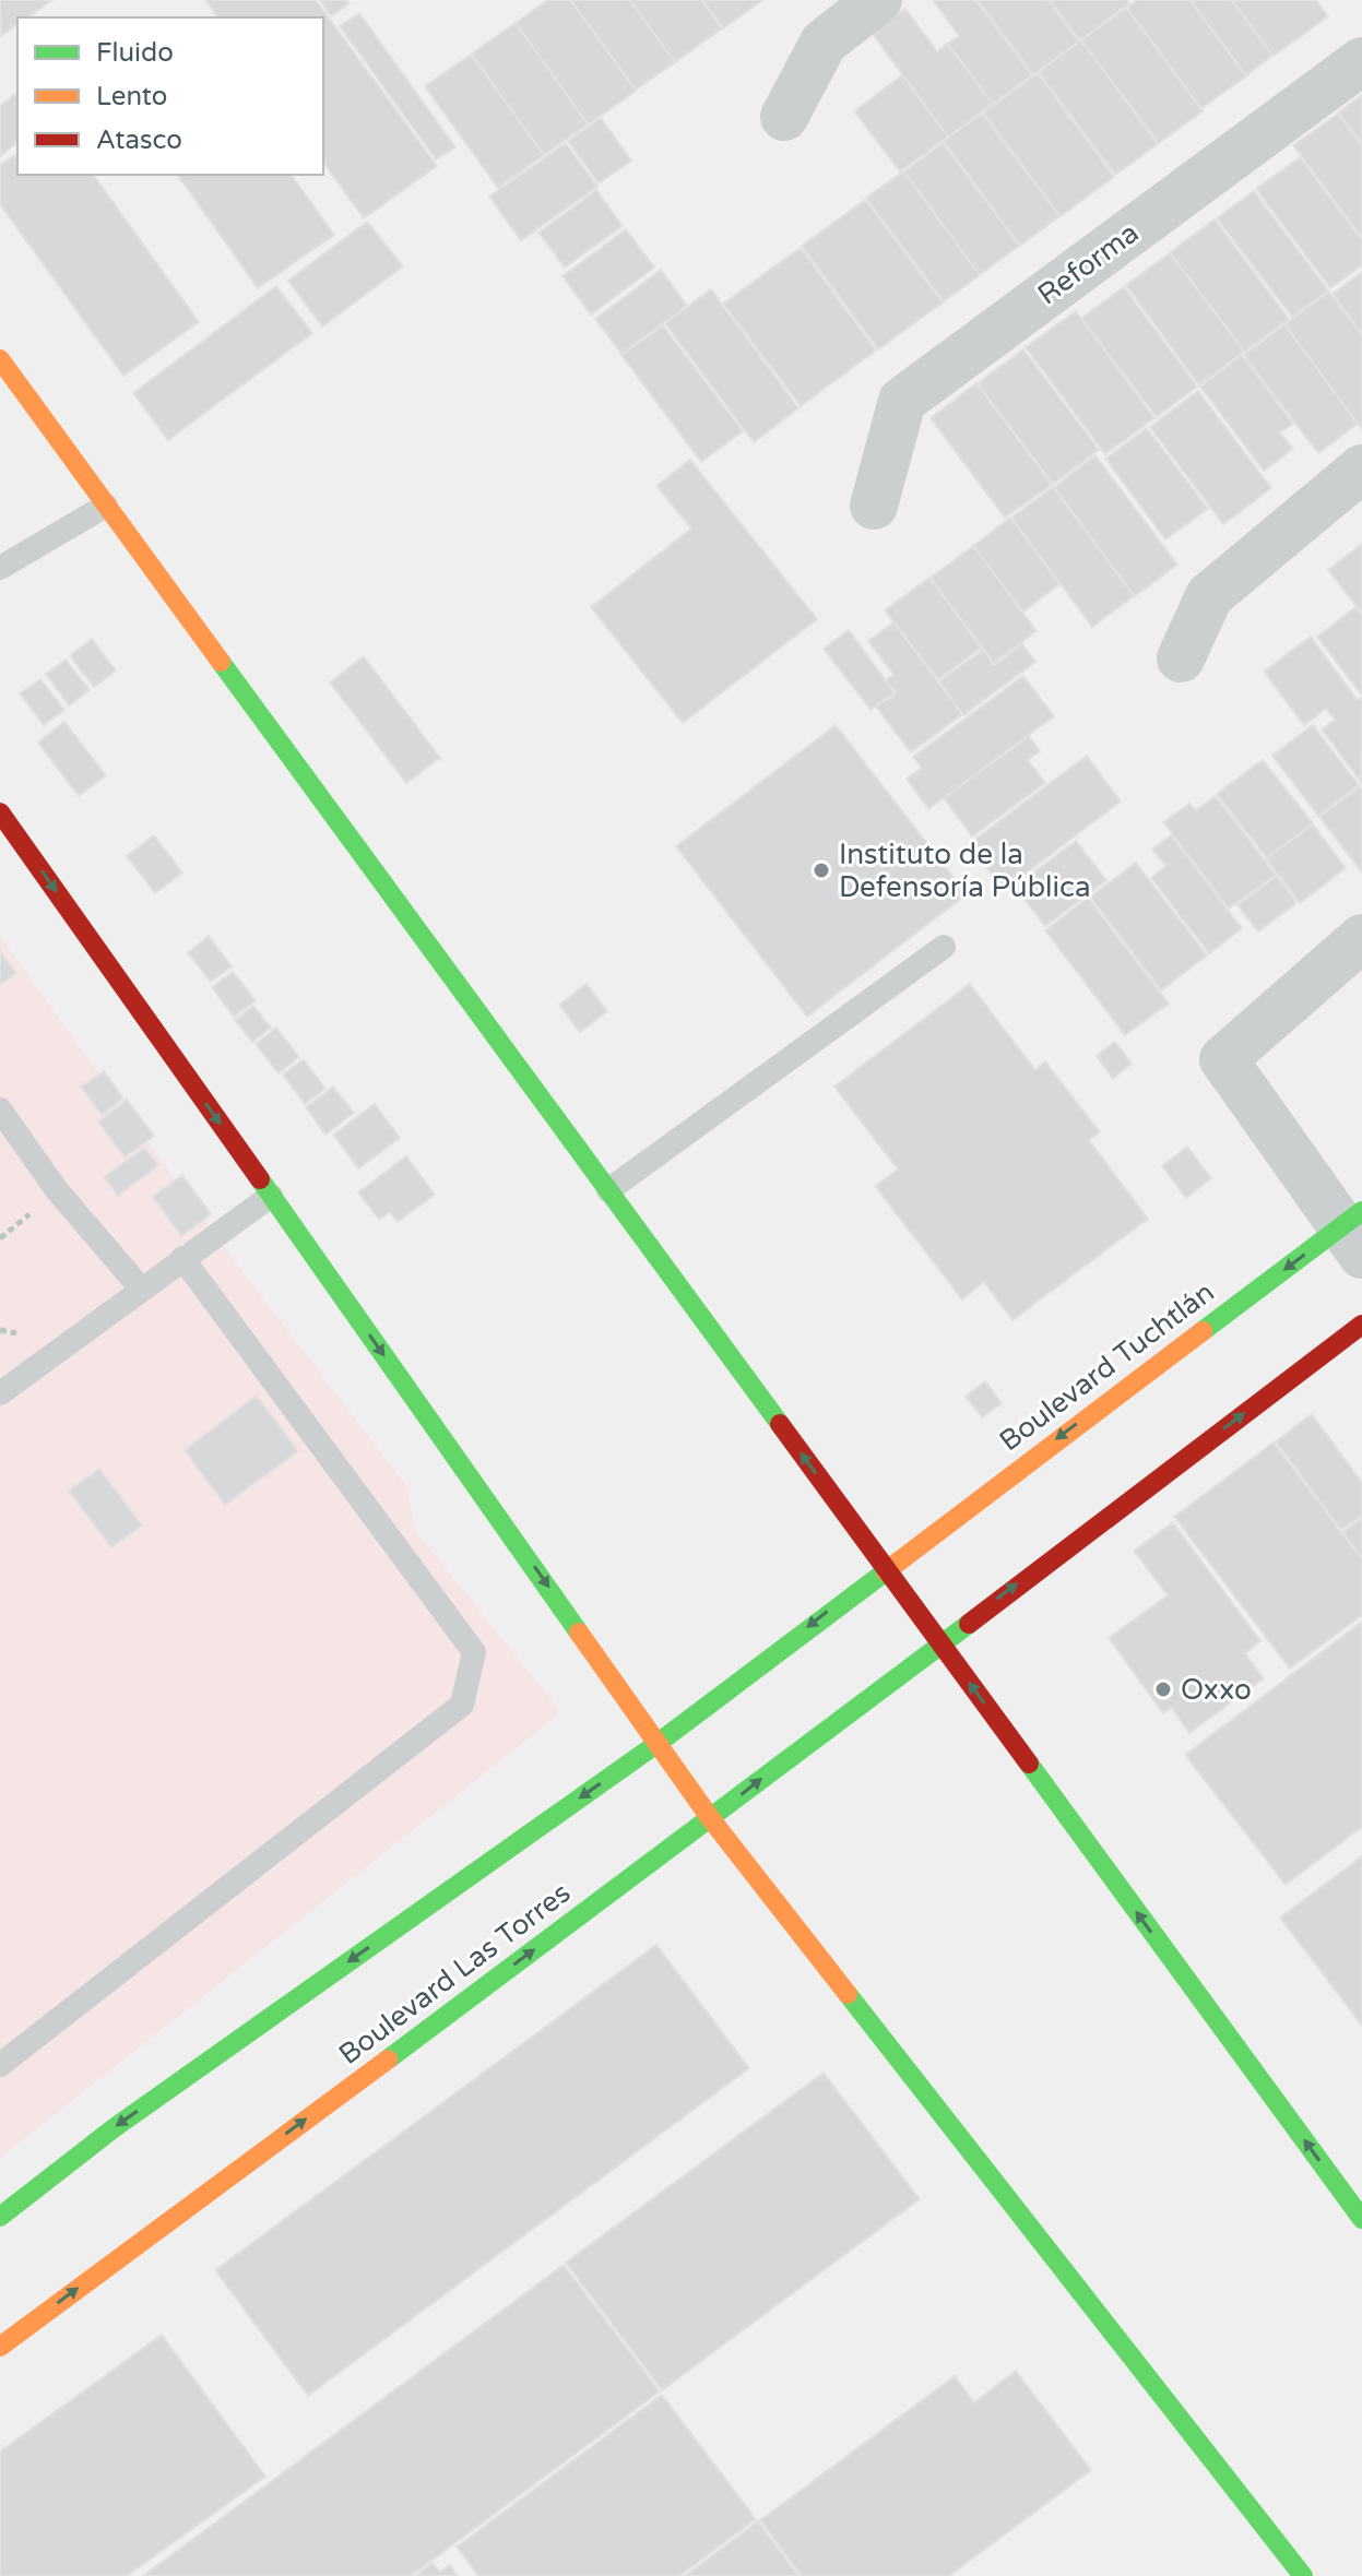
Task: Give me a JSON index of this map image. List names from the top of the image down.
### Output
{
  "streets": {
    "street": ["Reforma", "Boulevard Tuchtlán", "Boulevard Las Torres"]
  },
  "places": ["Instituto de la Defensoría Pública", "Oxxo"],
  "legend": ["Fluido", "Lento", "Atasco"]
}
